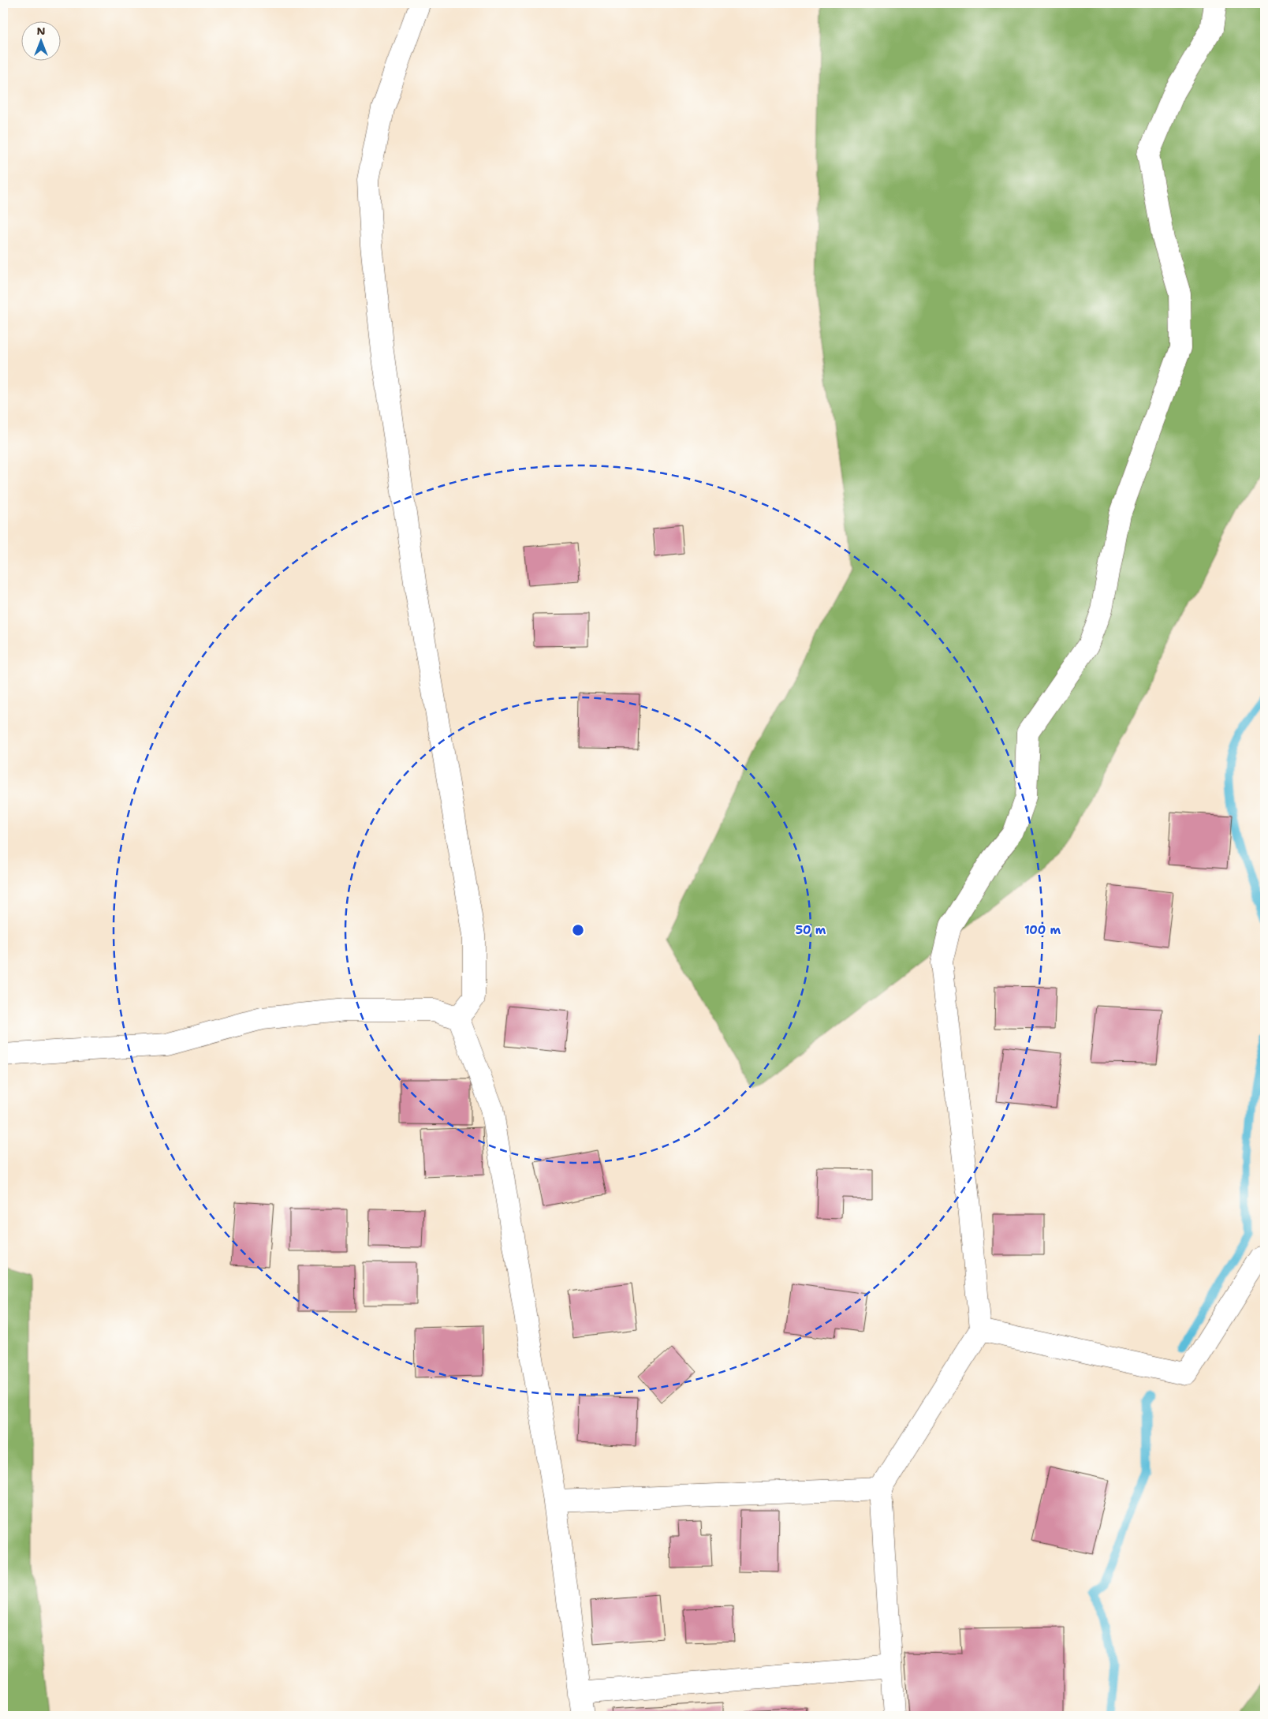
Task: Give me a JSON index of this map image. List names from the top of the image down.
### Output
{
  "north": "top",
  "rings": ["50 m", "100 m"]
}
